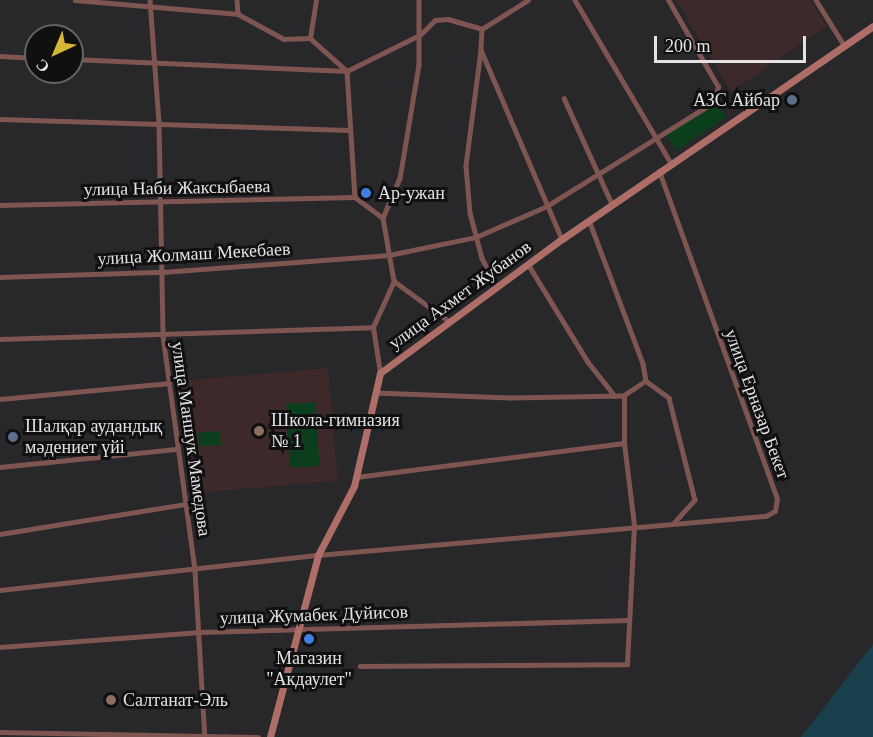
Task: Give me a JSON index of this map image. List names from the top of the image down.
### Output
{
  "streets": {
    "main road": ["улица Ахмет Жубанов"],
    "street": [
      "улица Наби Жаксыбаева",
      "улица Жолмаш Мекебаев",
      "улица Ерназар Бекет",
      "улица Маншук Мамедова",
      "улица Жумабек Дуйисов"
    ]
  },
  "crossings": [
    ["улица Наби Жаксыбаева", "улица Маншук Мамедова"],
    ["улица Жолмаш Мекебаев", "улица Маншук Мамедова"],
    ["улица Ахмет Жубанов", "улица Ерназар Бекет"],
    ["улица Ахмет Жубанов", "улица Жумабек Дуйисов"],
    ["улица Ерназар Бекет", "улица Маншук Мамедова"],
    ["улица Маншук Мамедова", "улица Жумабек Дуйисов"]
  ],
  "places": [
    "АЗС Айбар",
    "Ар-ужан",
    "Школа-гимназия № 1",
    "Шалқар аудандық мәдениет үйі",
    "Магазин \"Акдаулет\"",
    "Салтанат-Эль"
  ],
  "scale_bar": "200 m",
  "north": "bottom left"
}
